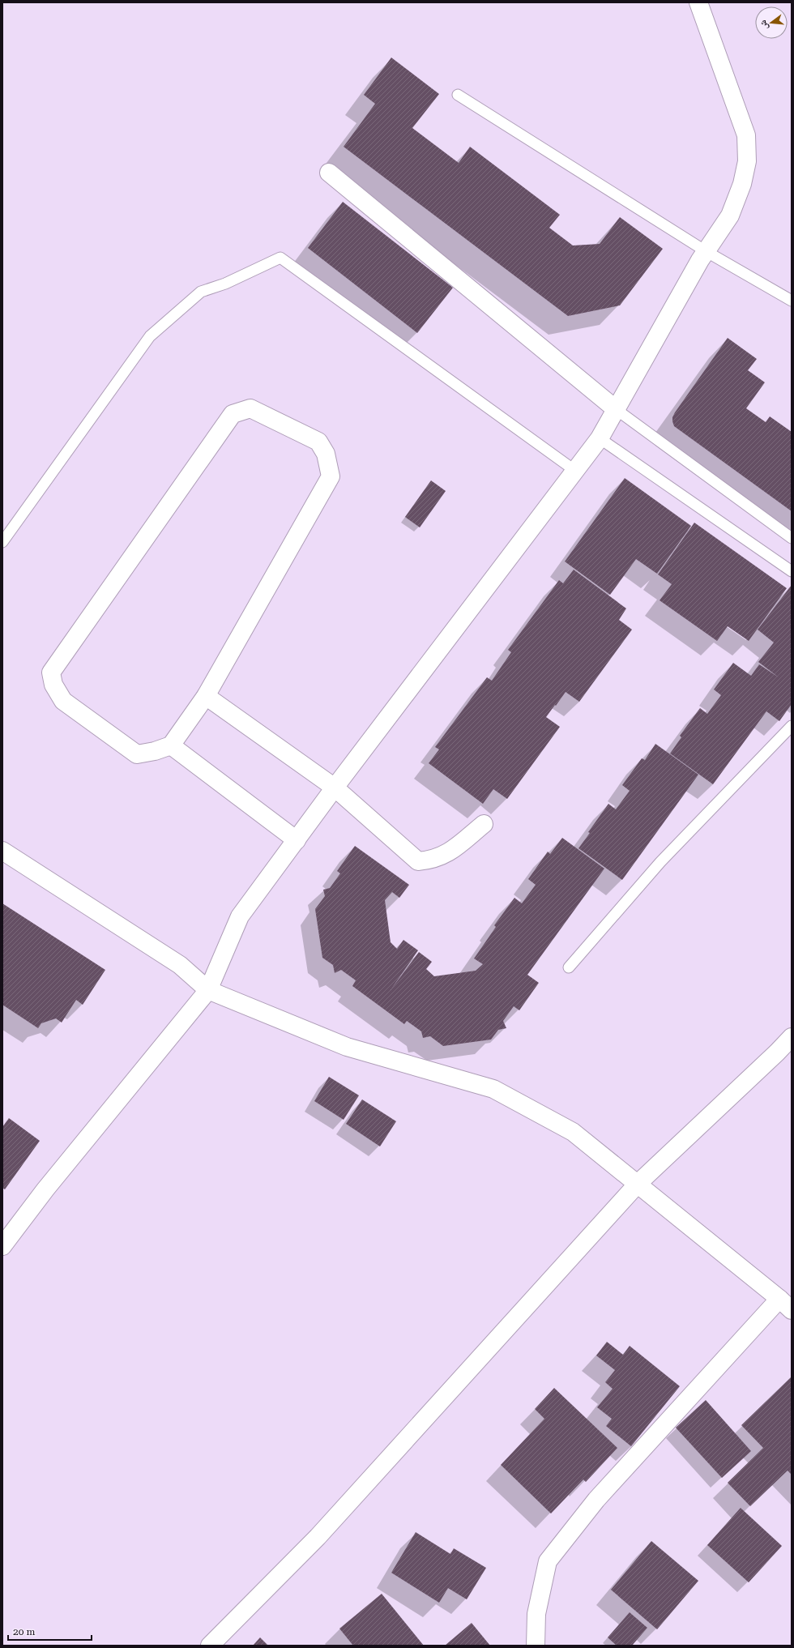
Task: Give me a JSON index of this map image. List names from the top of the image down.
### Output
{
  "scale_bar": "20 m",
  "north": "left"
}
